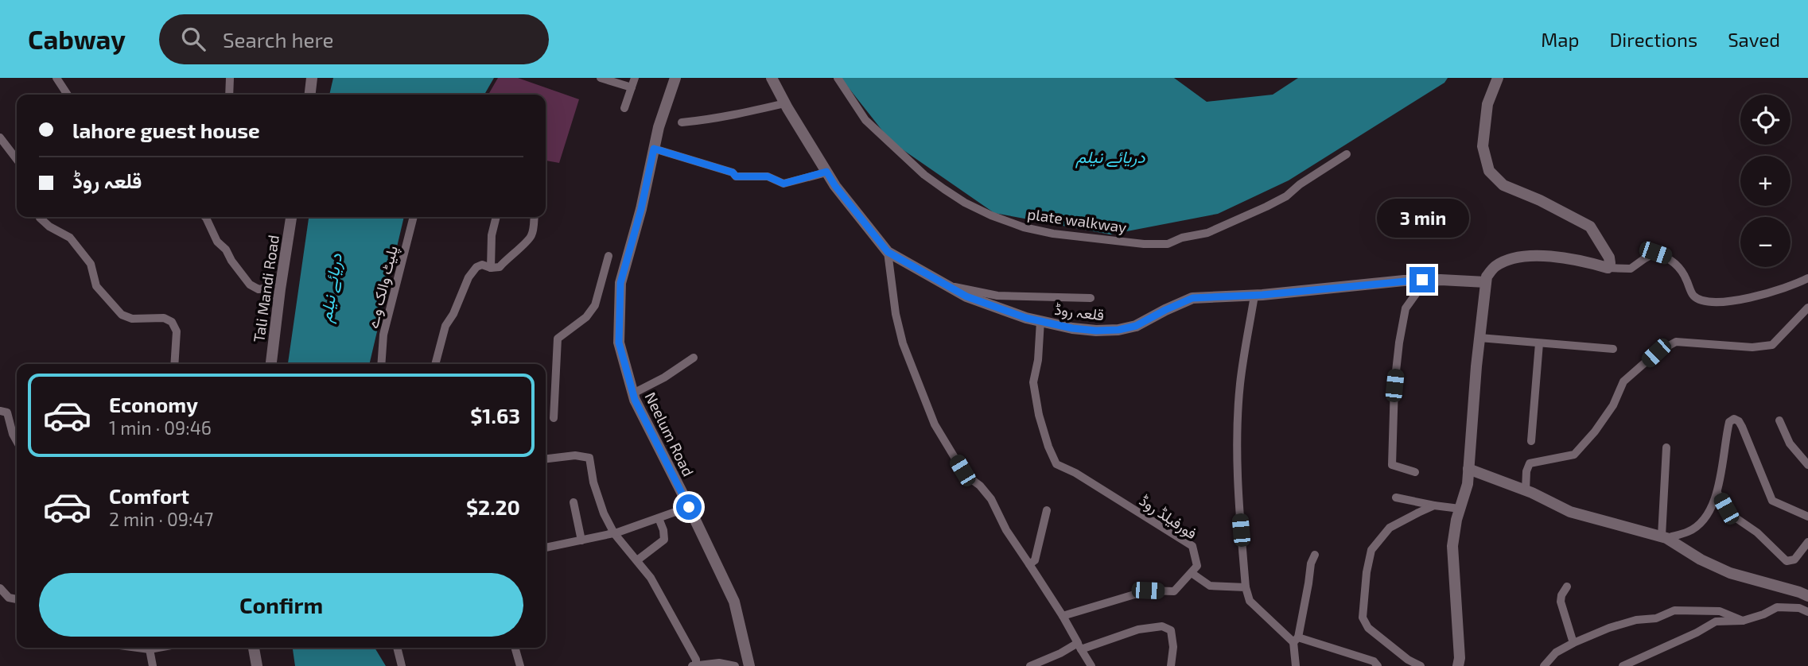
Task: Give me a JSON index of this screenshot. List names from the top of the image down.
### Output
{
  "streets": {
    "street": [
      "plate walkway",
      "پلیٹ والک وے",
      "Tali Mandi Road",
      "قلعہ روڈ",
      "Neelum Road",
      "فورفیلڈ روڈ"
    ]
  },
  "crossings": [
    ["قلعہ روڈ", "فورفیلڈ روڈ"]
  ],
  "water": ["دریائے نیلم"],
  "page": {
    "header": "Cabway",
    "search": "Search here",
    "nav": ["Map", "Directions", "Saved"],
    "map_buttons": ["+", "−"],
    "banner": ["lahore guest house", "قلعہ روڈ"],
    "bubble": "3 min",
    "list": [
      {
        "name": "Economy",
        "note": "1 min · 09:46",
        "value": "$1.63"
      },
      {
        "name": "Comfort",
        "note": "2 min · 09:47",
        "value": "$2.20"
      }
    ],
    "buttons": "Confirm"
  }
}
